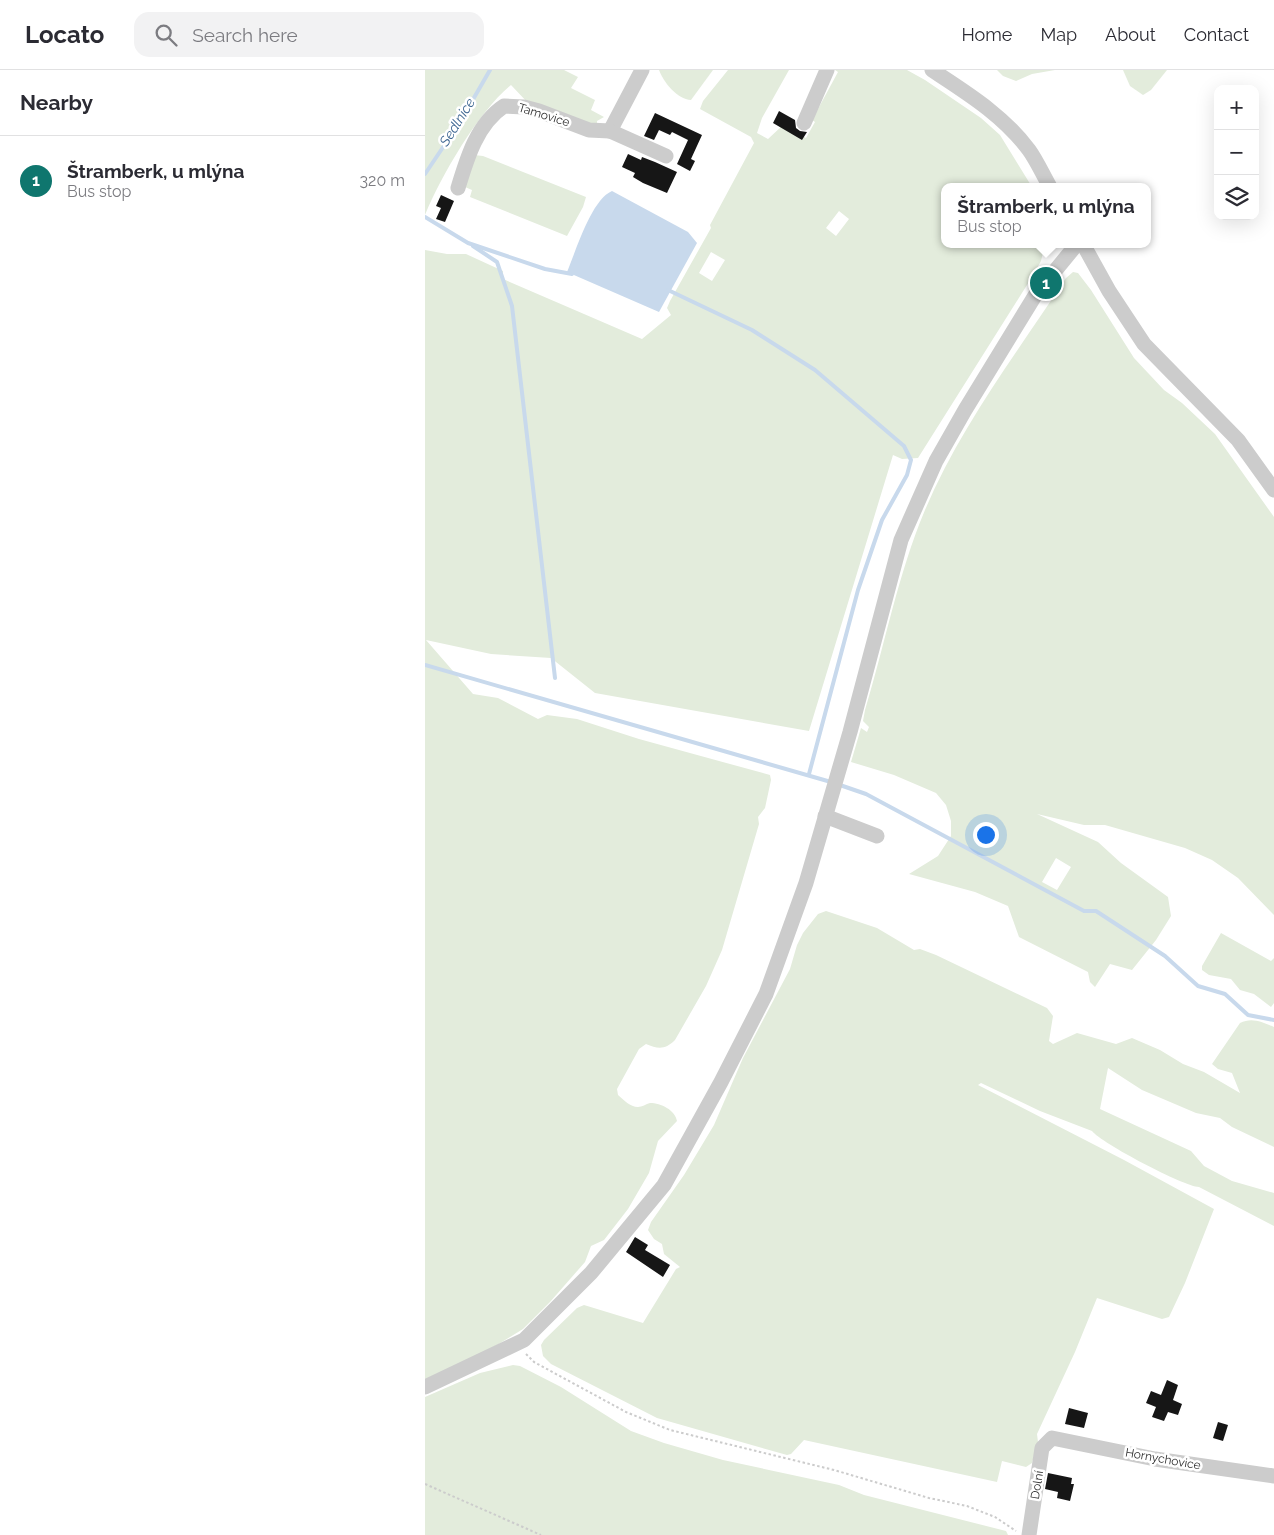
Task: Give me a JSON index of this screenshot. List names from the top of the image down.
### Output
{
  "streets": {
    "street": ["Tamovice", "Hornychovice", "Dolní"]
  },
  "crossings": [
    ["Hornychovice", "Dolní"]
  ],
  "water": ["Sedlnice"],
  "page": {
    "header": "Locato",
    "search": "Search here",
    "nav": [
      "Home",
      "Map",
      "About",
      "Contact"
    ],
    "heading": "Nearby",
    "map_buttons": ["+", "−"],
    "list": [
      {
        "mark": "1",
        "name": "Štramberk, u mlýna",
        "note": "Bus stop",
        "value": "320 m"
      }
    ],
    "popup": ["Štramberk, u mlýna", "Bus stop"],
    "pins": "1"
  }
}
